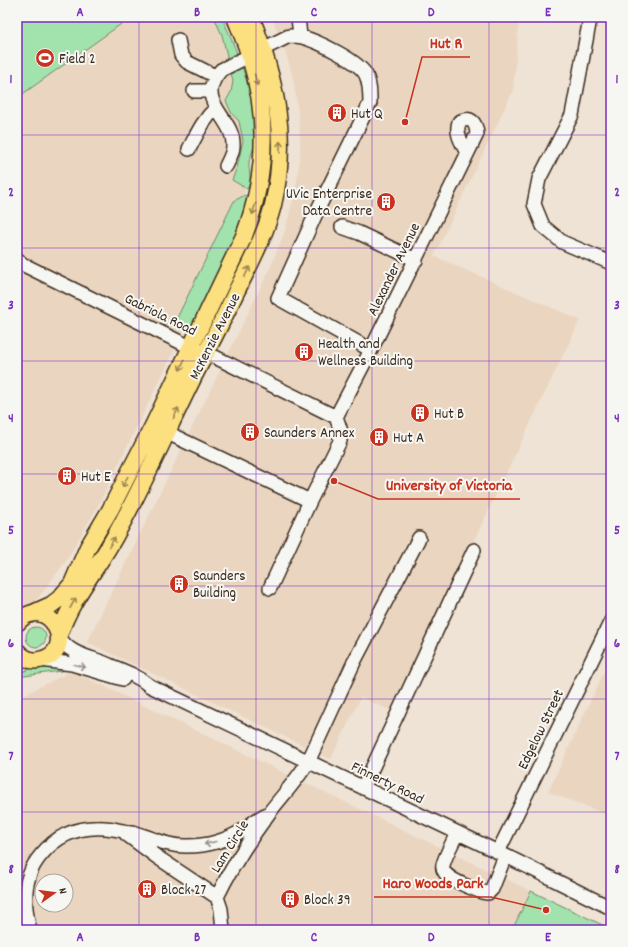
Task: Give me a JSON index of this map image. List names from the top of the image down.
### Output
{
  "streets": {
    "main road": ["McKenzie Avenue"],
    "street": [
      "Alexander Avenue",
      "Gabriola Road",
      "Edgelow Street",
      "Finnerty Road",
      "Lam Circle"
    ]
  },
  "crossings": [
    ["Alexander Avenue", "Gabriola Road"],
    ["Gabriola Road", "McKenzie Avenue"],
    ["McKenzie Avenue", "Finnerty Road"],
    ["Edgelow Street", "Finnerty Road"],
    ["Finnerty Road", "Lam Circle"]
  ],
  "places": {
    "sports": ["Field 2"],
    "building": [
      "Hut Q",
      "UVic Enterprise Data Centre",
      "Health and Wellness Building",
      "Hut B",
      "Saunders Annex",
      "Hut A",
      "Hut E",
      "Saunders Building",
      "Block 27",
      "Block 39"
    ],
    "other": ["Hut R", "University of Victoria", "Haro Woods Park"]
  },
  "north": "right",
  "grid": {
    "columns": [
      "A",
      "B",
      "C",
      "D",
      "E"
    ],
    "rows": [
      "1",
      "2",
      "3",
      "4",
      "5",
      "6",
      "7",
      "8"
    ]
  }
}
